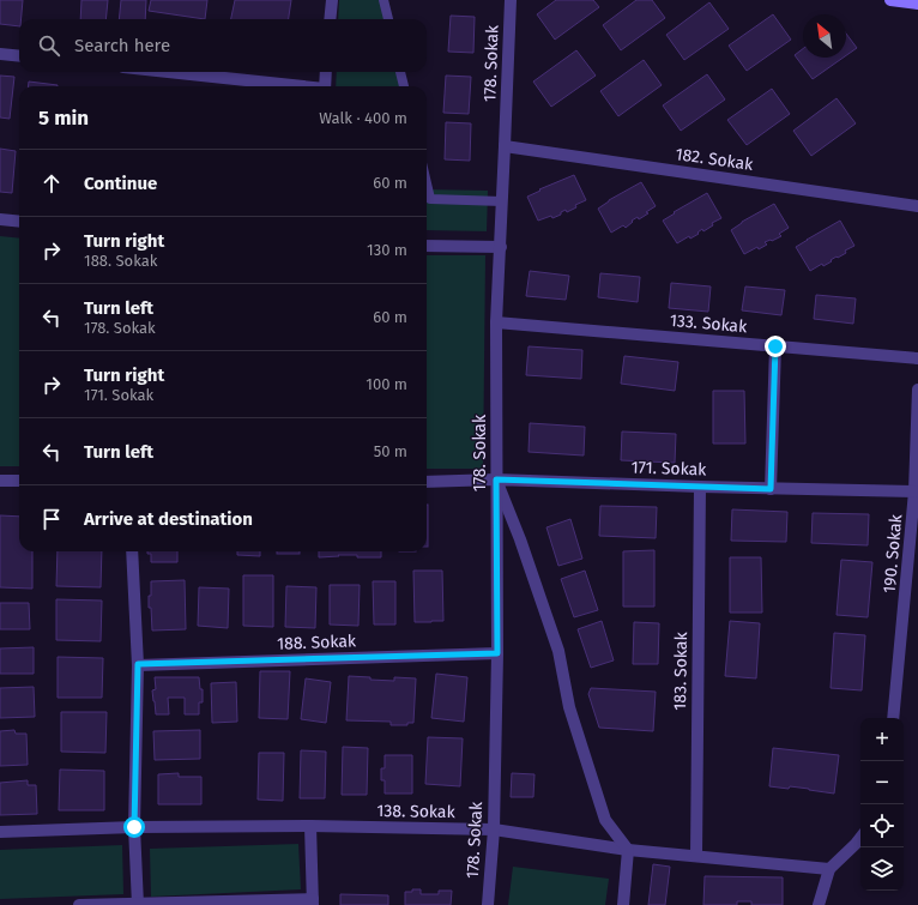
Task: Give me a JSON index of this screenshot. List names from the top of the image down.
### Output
{
  "streets": {
    "street": [
      "178. Sokak",
      "182. Sokak",
      "133. Sokak",
      "171. Sokak",
      "190. Sokak",
      "188. Sokak",
      "183. Sokak",
      "138. Sokak"
    ]
  },
  "crossings": [
    ["178. Sokak", "182. Sokak"],
    ["178. Sokak", "133. Sokak"],
    ["178. Sokak", "171. Sokak"],
    ["178. Sokak", "188. Sokak"],
    ["178. Sokak", "138. Sokak"],
    ["171. Sokak", "190. Sokak"],
    ["171. Sokak", "183. Sokak"],
    ["183. Sokak", "138. Sokak"]
  ],
  "north": "top left",
  "page": {
    "search": "Search here",
    "heading": ["5 min", "Walk · 400 m"],
    "list": [
      ["Continue", "60 m"],
      ["Turn right", "188. Sokak", "130 m"],
      ["Turn left", "178. Sokak", "60 m"],
      ["Turn right", "171. Sokak", "100 m"],
      ["Turn left", "50 m"],
      "Arrive at destination"
    ],
    "map_buttons": ["+", "−"]
  }
}
